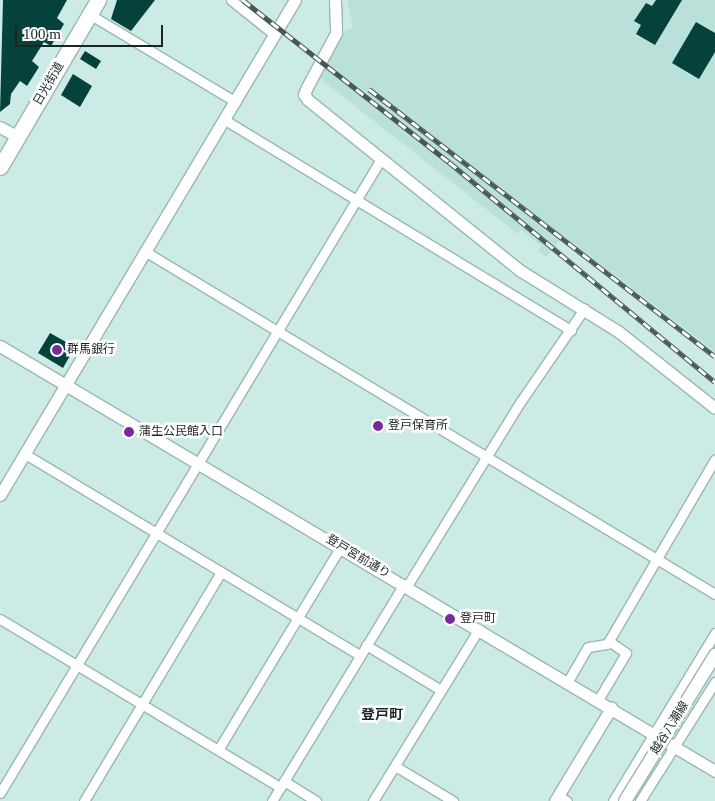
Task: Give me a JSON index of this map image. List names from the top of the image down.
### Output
{
  "streets": {
    "main road": ["日光街道", "越谷八潮線"],
    "street": ["登戸宮前通り"]
  },
  "districts": ["登戸町"],
  "places": [
    "群馬銀行",
    "登戸保育所",
    "蒲生公民館入口",
    "登戸町"
  ],
  "scale_bar": "100 m"
}
